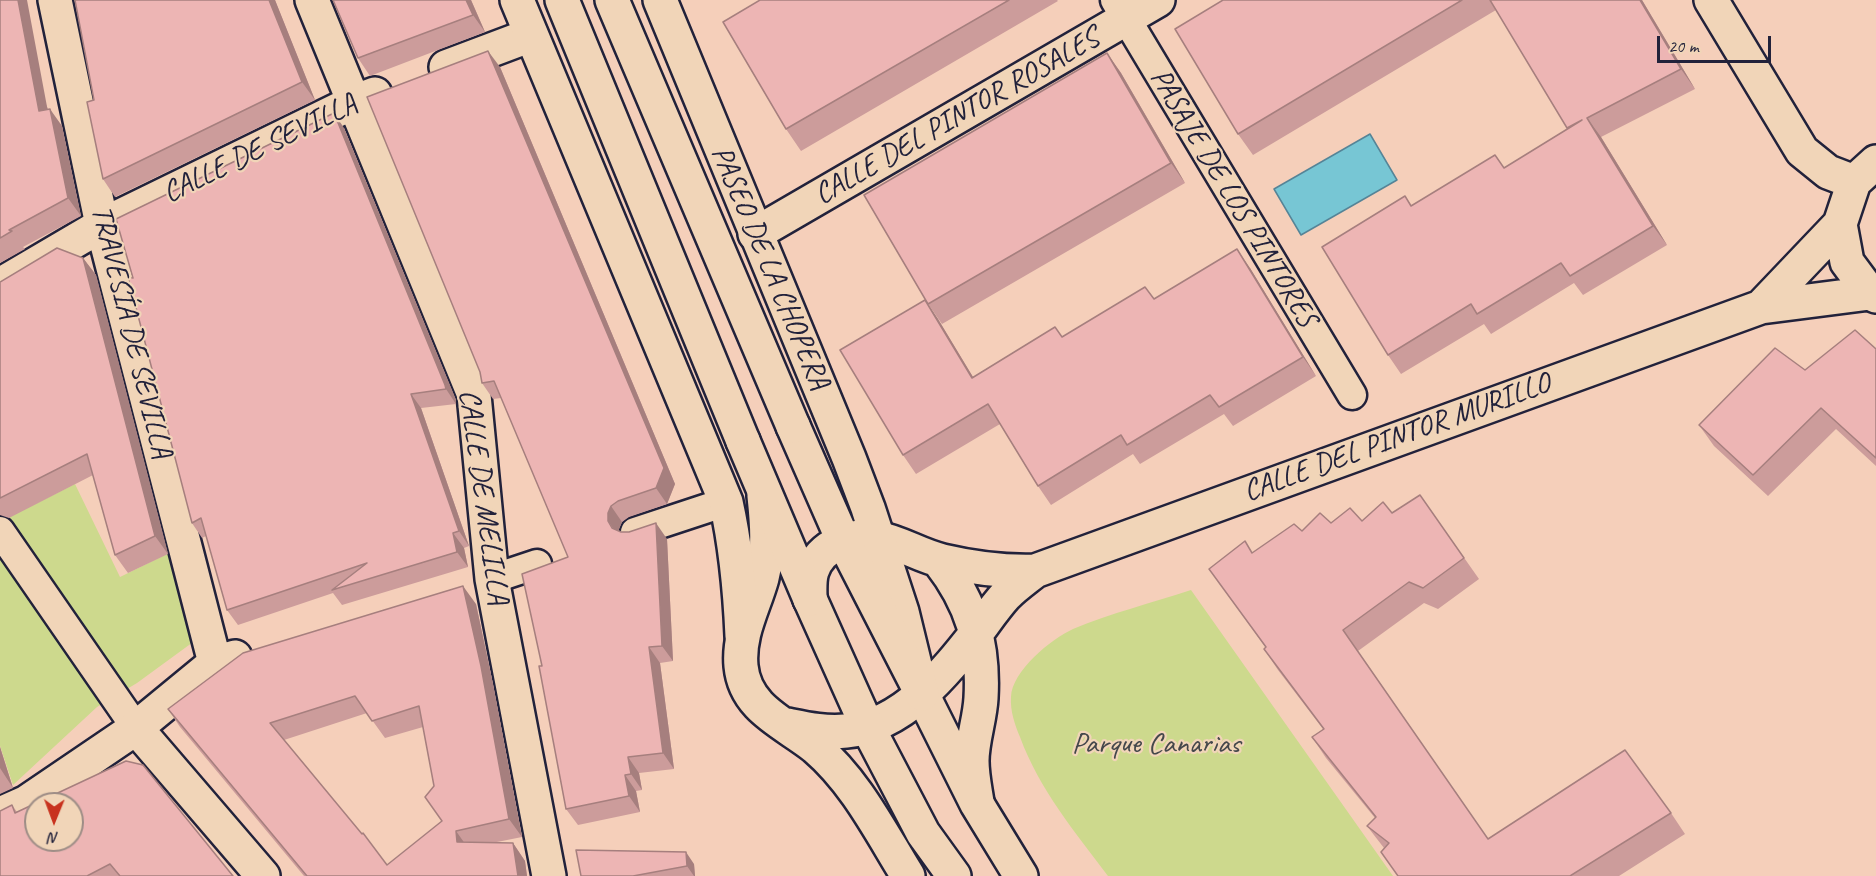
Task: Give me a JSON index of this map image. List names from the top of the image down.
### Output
{
  "streets": {
    "main road": [
      "CALLE DEL PINTOR ROSALES",
      "CALLE DE SEVILLA",
      "PASEO DE LA CHOPERA",
      "TRAVESÍA DE SEVILLA",
      "CALLE DEL PINTOR MURILLO",
      "CALLE DE MELILLA"
    ],
    "street": ["PASAJE DE LOS PINTORES"]
  },
  "crossings": [
    ["CALLE DEL PINTOR ROSALES", "PASAJE DE LOS PINTORES"],
    ["CALLE DEL PINTOR ROSALES", "PASEO DE LA CHOPERA"],
    ["CALLE DE SEVILLA", "TRAVESÍA DE SEVILLA"],
    ["CALLE DE SEVILLA", "CALLE DE MELILLA"]
  ],
  "parks": ["Parque Canarias"],
  "scale_bar": "20 m",
  "north": "bottom"
}
